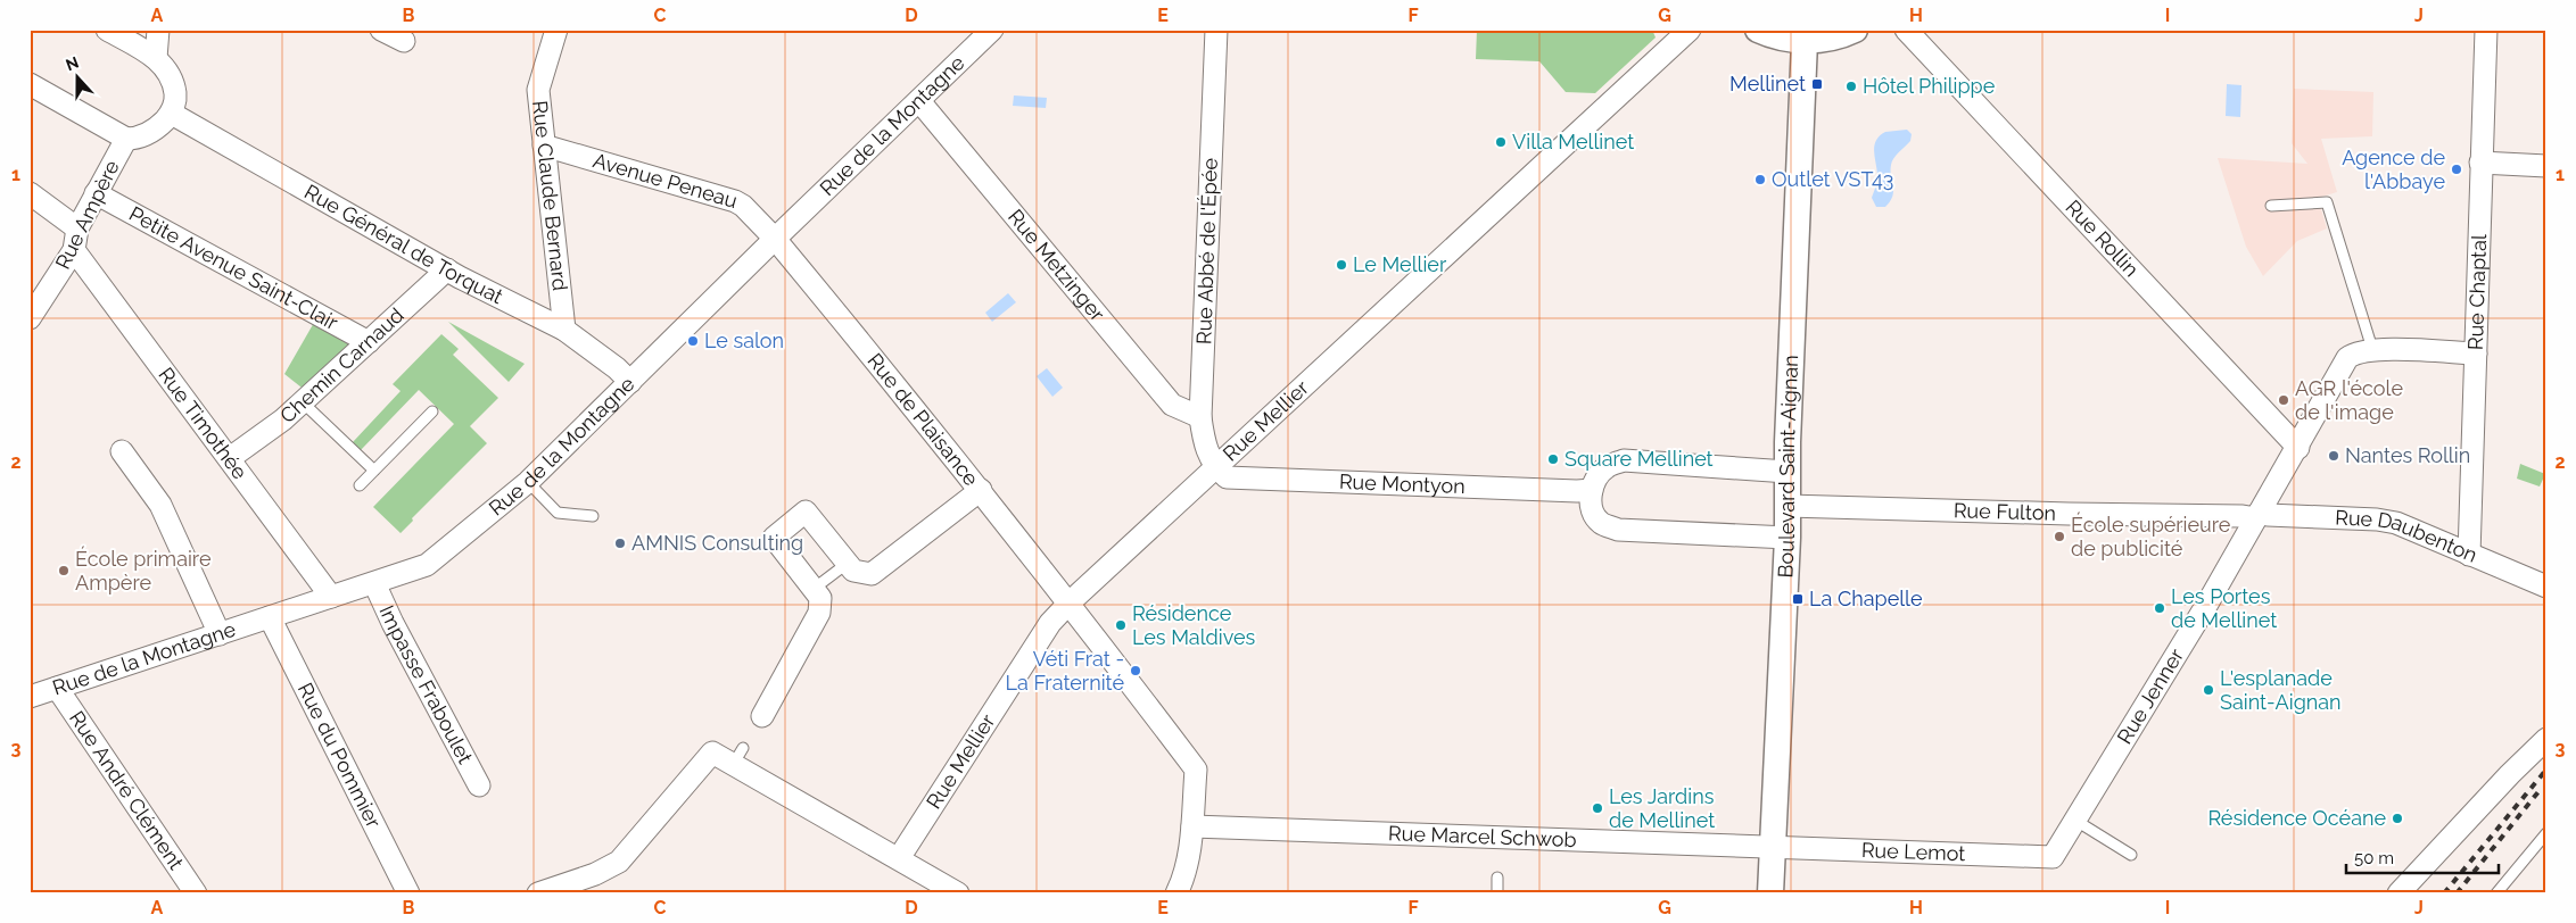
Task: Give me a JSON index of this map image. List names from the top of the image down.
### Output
{
  "streets": {
    "street": [
      "Rue de la Montagne",
      "Avenue Peneau",
      "Rue Claude Bernard",
      "Rue Ampère",
      "Rue Rollin",
      "Rue Général de Torquat",
      "Rue Abbé de l'Épée",
      "Rue Metzinger",
      "Petite Avenue Saint-Clair",
      "Rue Chaptal",
      "Chemin Carnaud",
      "Rue de Plaisance",
      "Rue Mellier",
      "Rue Timothée",
      "Boulevard Saint-Aignan",
      "Rue Montyon",
      "Rue Fulton",
      "Rue Daubenton",
      "Impasse Fraboulet",
      "Rue Jenner",
      "Rue du Pommier",
      "Rue André Clément",
      "Rue Marcel Schwob",
      "Rue Lemot"
    ]
  },
  "crossings": [
    ["Rue de la Montagne", "Avenue Peneau"],
    ["Rue de la Montagne", "Rue Général de Torquat"],
    ["Rue de la Montagne", "Rue Metzinger"],
    ["Rue de la Montagne", "Rue de Plaisance"],
    ["Rue de la Montagne", "Rue Timothée"],
    ["Rue de la Montagne", "Impasse Fraboulet"],
    ["Rue de la Montagne", "Rue du Pommier"],
    ["Rue de la Montagne", "Rue André Clément"],
    ["Avenue Peneau", "Rue Claude Bernard"],
    ["Avenue Peneau", "Rue de Plaisance"],
    ["Rue Claude Bernard", "Rue Général de Torquat"],
    ["Rue Ampère", "Petite Avenue Saint-Clair"],
    ["Rue Ampère", "Rue Timothée"],
    ["Rue Rollin", "Rue Jenner"],
    ["Rue Général de Torquat", "Chemin Carnaud"],
    ["Rue Abbé de l'Épée", "Rue Metzinger"],
    ["Rue Abbé de l'Épée", "Rue Mellier"],
    ["Rue Abbé de l'Épée", "Rue Montyon"],
    ["Petite Avenue Saint-Clair", "Chemin Carnaud"],
    ["Rue Chaptal", "Rue Daubenton"],
    ["Chemin Carnaud", "Rue Timothée"],
    ["Rue de Plaisance", "Rue Mellier"],
    ["Rue de Plaisance", "Rue Marcel Schwob"],
    ["Rue Mellier", "Rue Montyon"],
    ["Boulevard Saint-Aignan", "Rue Fulton"],
    ["Boulevard Saint-Aignan", "Rue Marcel Schwob"],
    ["Boulevard Saint-Aignan", "Rue Lemot"],
    ["Rue Fulton", "Rue Daubenton"],
    ["Rue Fulton", "Rue Jenner"],
    ["Rue Daubenton", "Rue Jenner"],
    ["Rue Jenner", "Rue Lemot"],
    ["Rue Marcel Schwob", "Rue Lemot"]
  ],
  "places": {
    "transit": ["Mellinet", "La Chapelle"],
    "other": [
      "Hôtel Philippe",
      "Villa Mellinet",
      "Agence de l'Abbaye",
      "Outlet VST43",
      "Le Mellier",
      "Le salon",
      "AGR l'école de l'image",
      "Nantes Rollin",
      "Square Mellinet",
      "École supérieure de publicité",
      "AMNIS Consulting",
      "École primaire Ampère",
      "Les Portes de Mellinet",
      "Résidence Les Maldives",
      "Véti Frat - La Fraternité",
      "L'esplanade Saint-Aignan",
      "Les Jardins de Mellinet",
      "Résidence Océane"
    ]
  },
  "scale_bar": "50 m",
  "north": "top",
  "grid": {
    "columns": [
      "A",
      "B",
      "C",
      "D",
      "E",
      "F",
      "G",
      "H",
      "I",
      "J"
    ],
    "rows": ["1", "2", "3"]
  }
}
